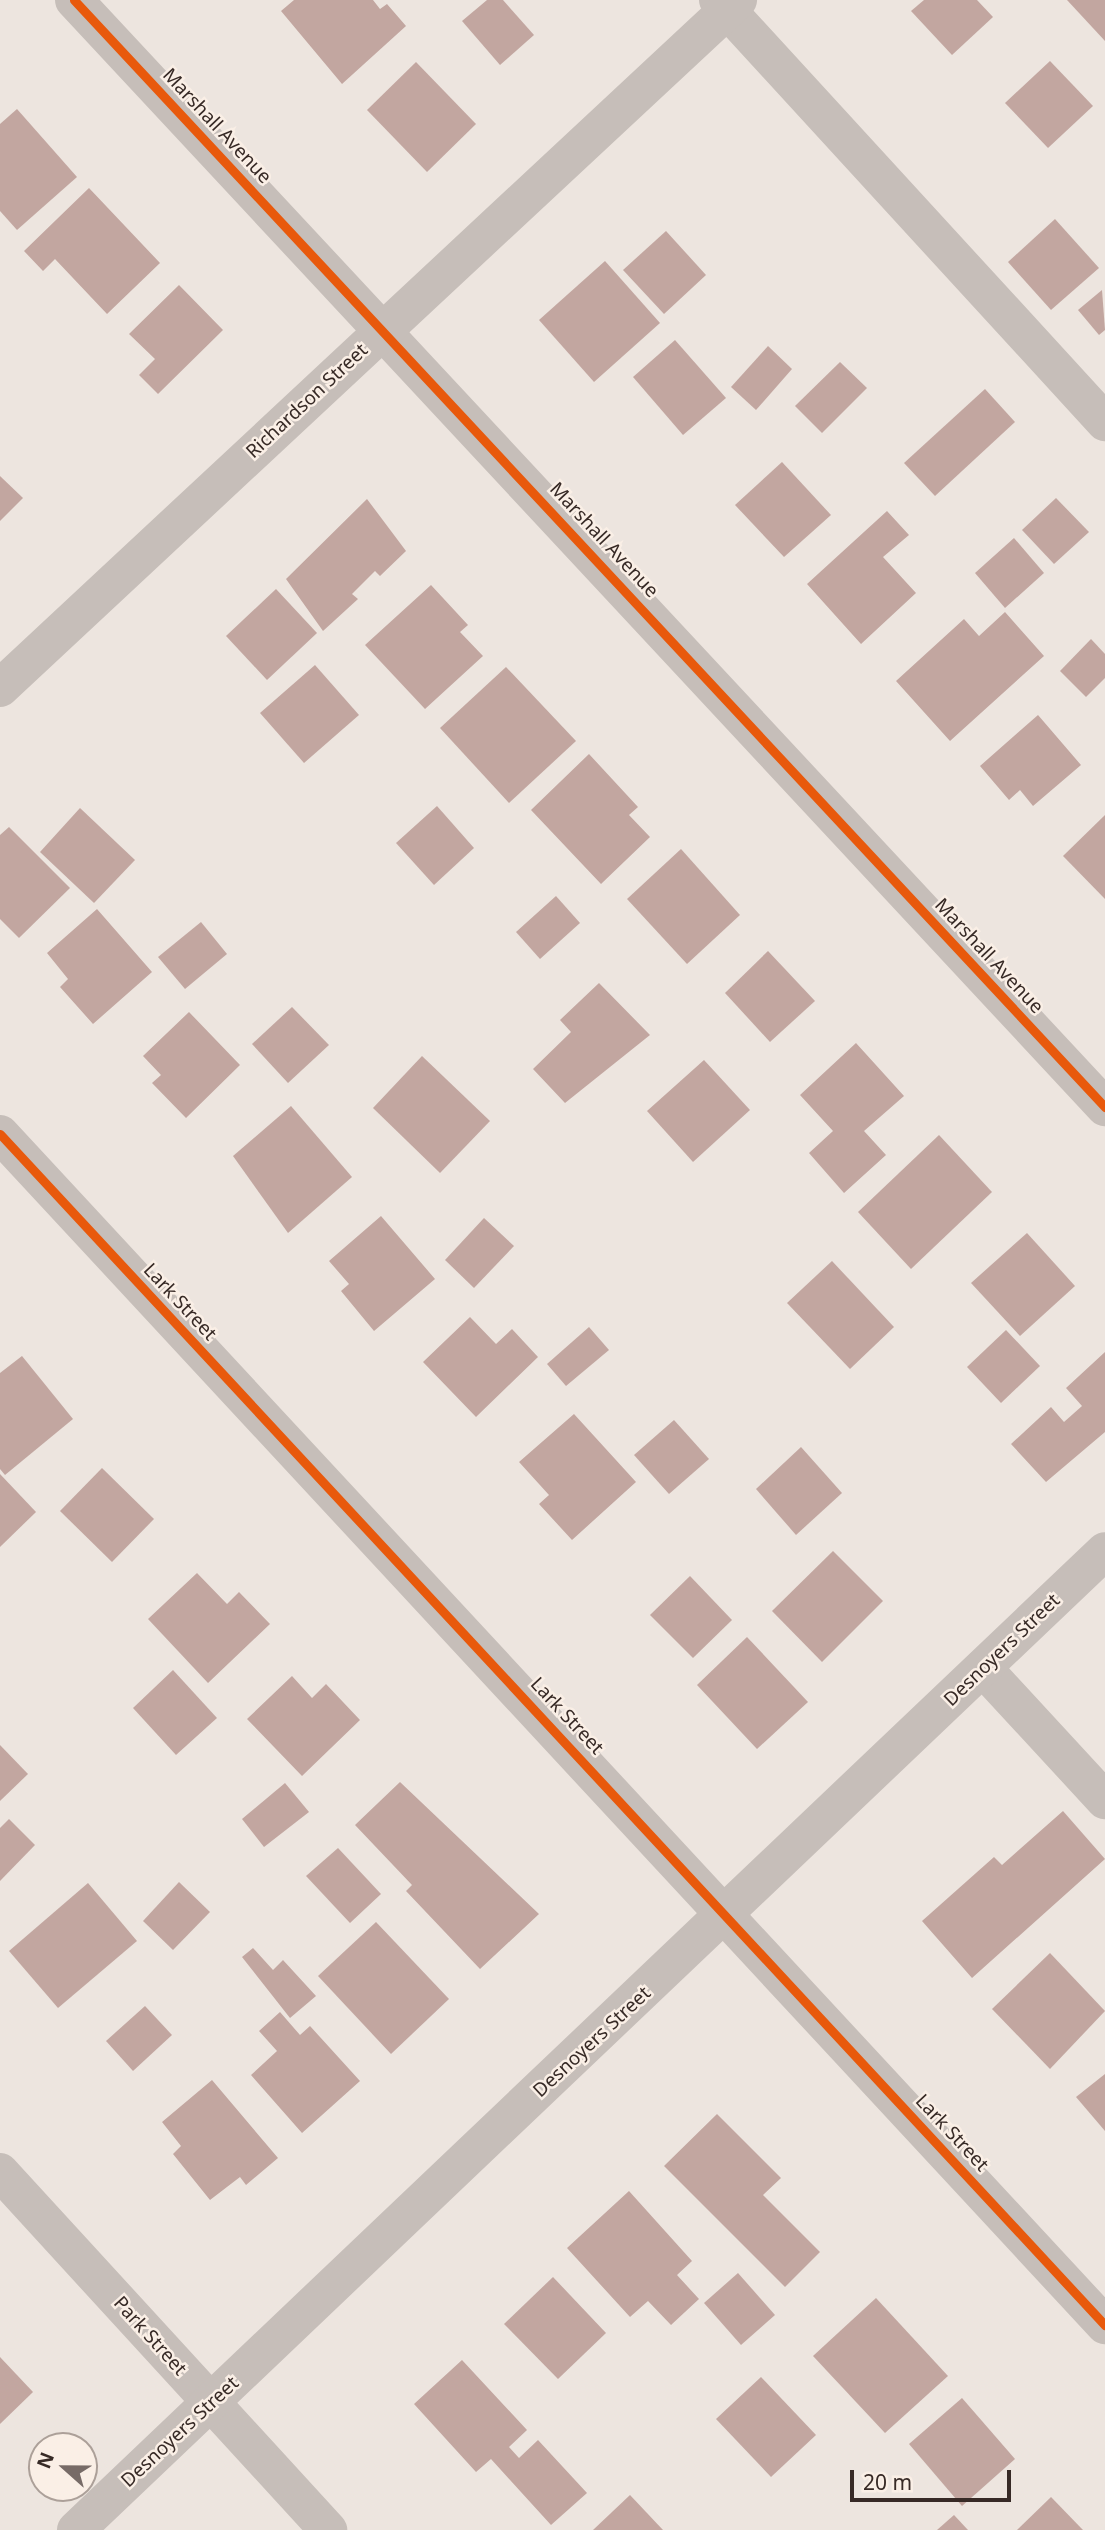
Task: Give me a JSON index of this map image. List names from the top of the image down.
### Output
{
  "streets": {
    "street": [
      "Marshall Avenue",
      "Richardson Street",
      "Lark Street",
      "Desnoyers Street",
      "Park Street"
    ]
  },
  "crossings": [
    ["Marshall Avenue", "Richardson Street"],
    ["Lark Street", "Desnoyers Street"],
    ["Desnoyers Street", "Park Street"]
  ],
  "scale_bar": "20 m",
  "north": "left"
}
